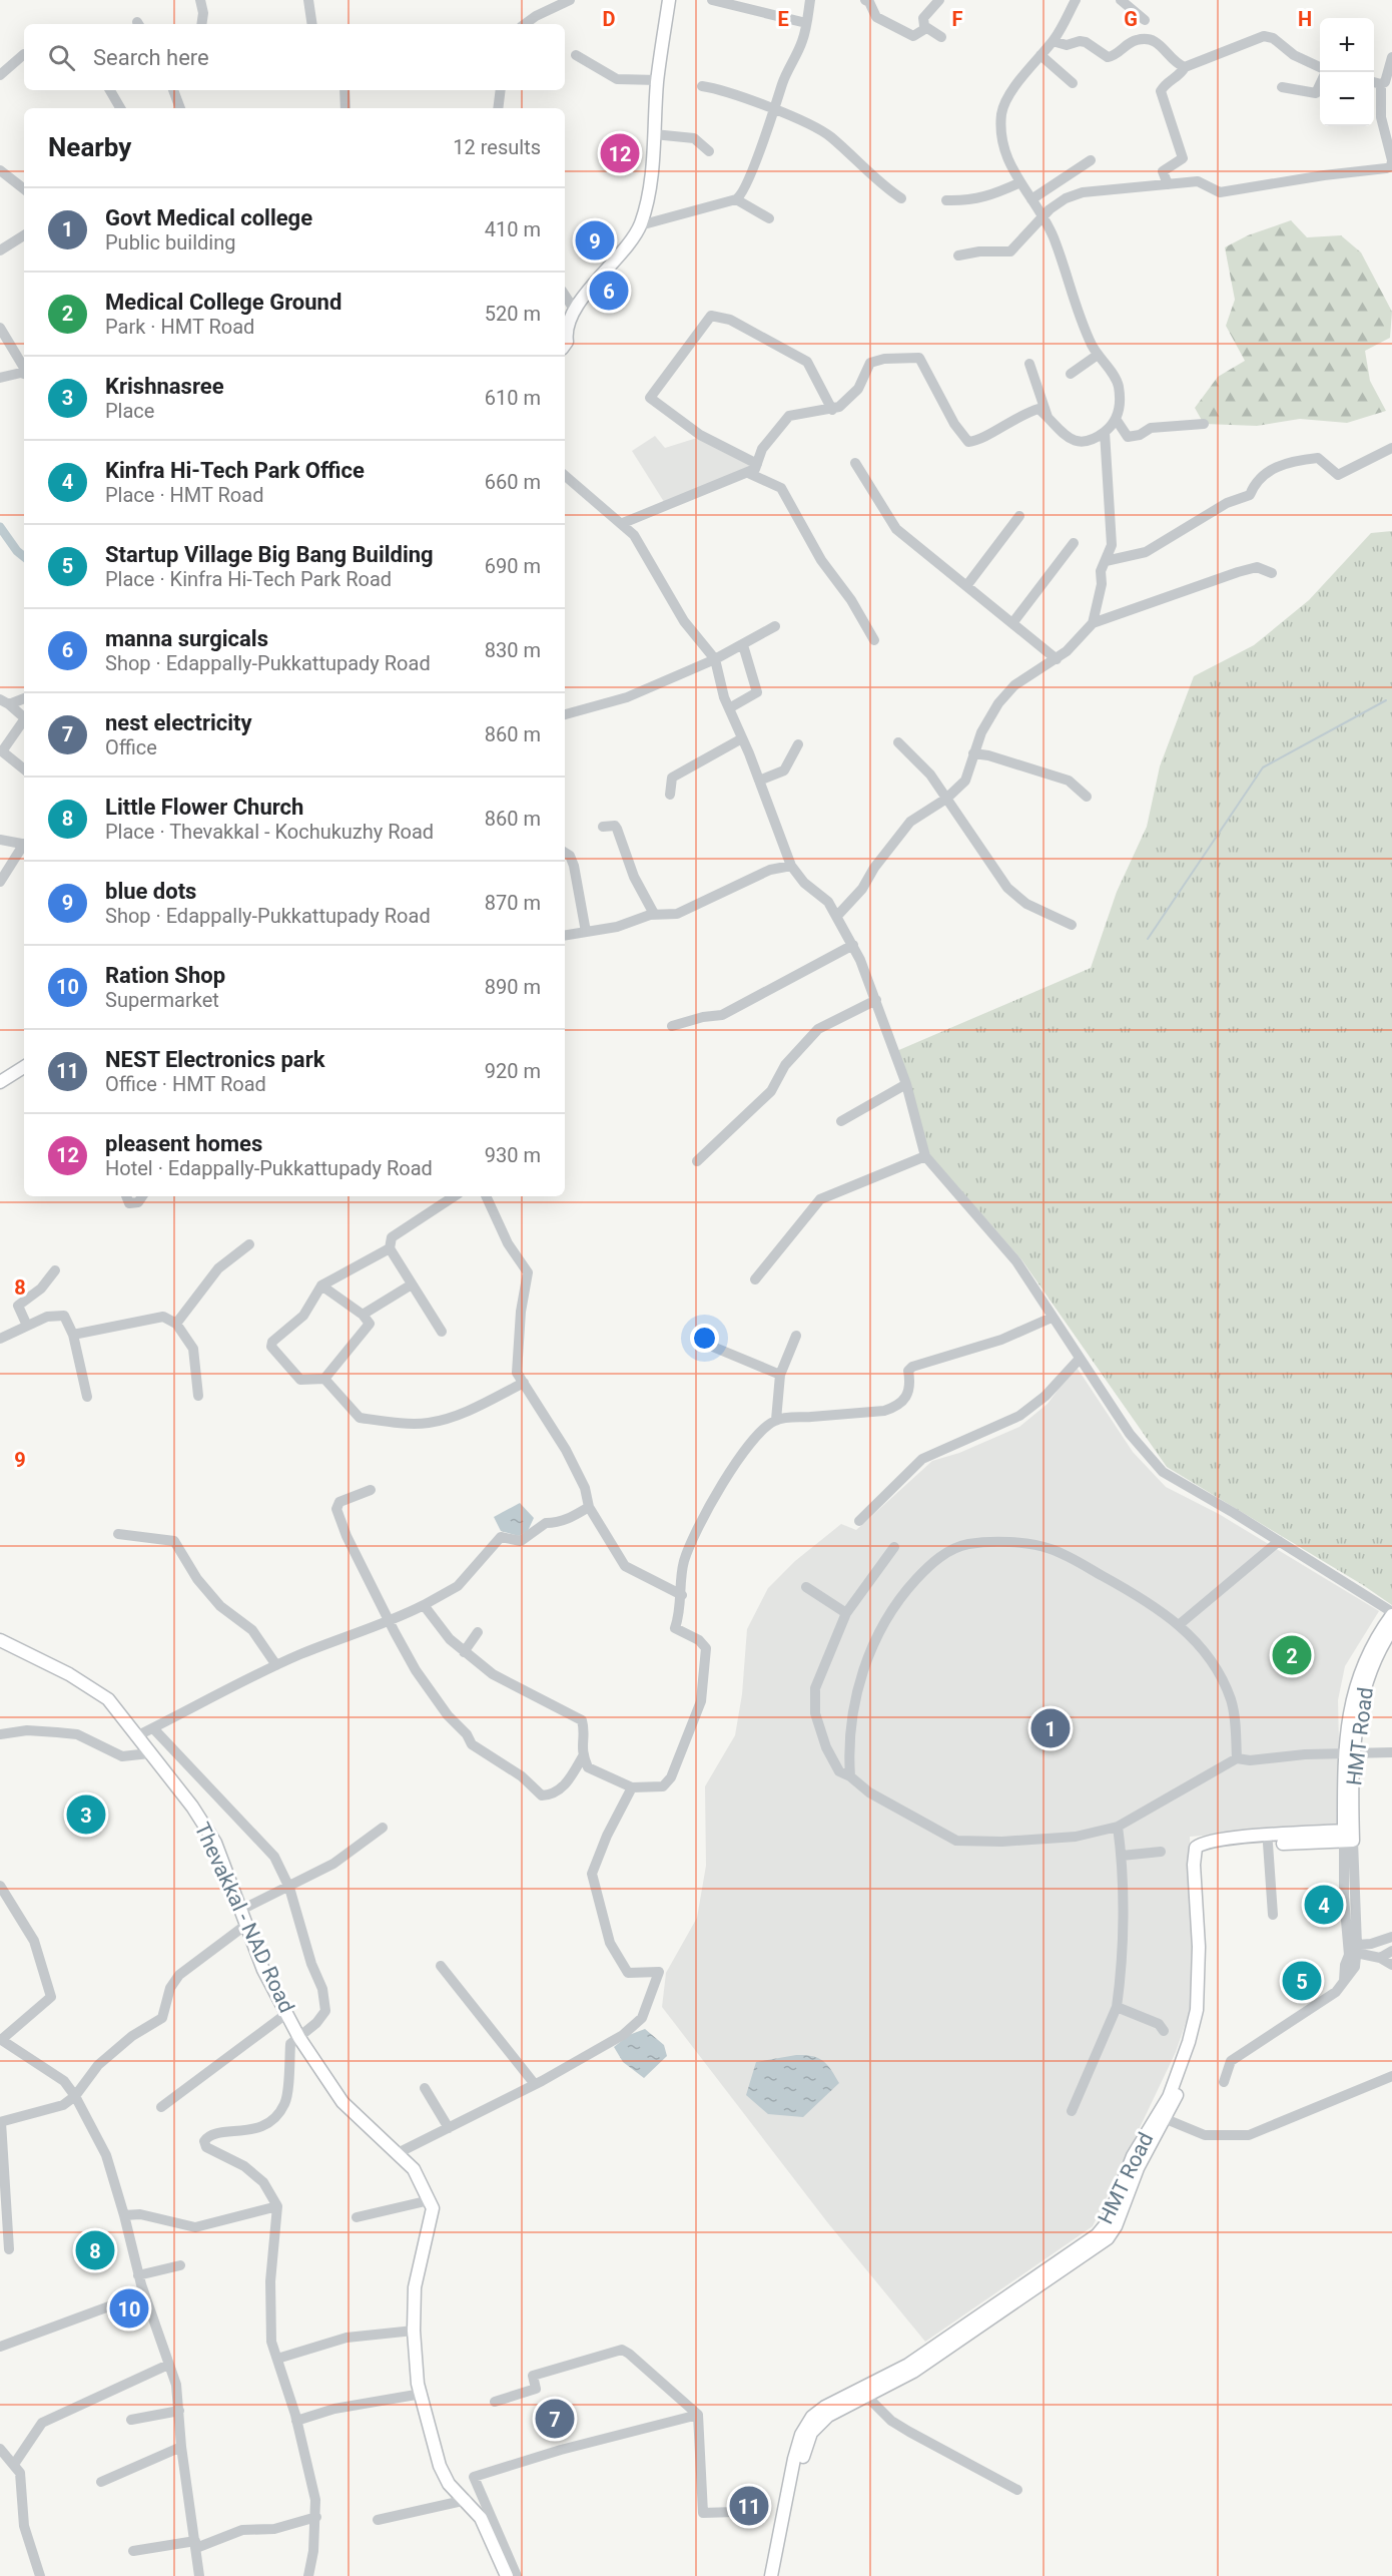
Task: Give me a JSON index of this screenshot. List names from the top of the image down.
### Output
{
  "streets": {
    "main road": ["HMT Road", "Thevakkal - NAD Road"]
  },
  "page": {
    "map_buttons": ["+", "−"],
    "search": "Search here",
    "heading": ["Nearby", "12 results"],
    "pins": [
      "12",
      "9",
      "6",
      "2",
      "1",
      "3",
      "4",
      "5",
      "8",
      "10",
      "7",
      "11"
    ],
    "list": [
      {
        "mark": "1",
        "name": "Govt Medical college",
        "note": "Public building",
        "value": "410 m"
      },
      {
        "mark": "2",
        "name": "Medical College Ground",
        "note": "Park · HMT Road",
        "value": "520 m"
      },
      {
        "mark": "3",
        "name": "Krishnasree",
        "note": "Place",
        "value": "610 m"
      },
      {
        "mark": "4",
        "name": "Kinfra Hi-Tech Park Office",
        "note": "Place · HMT Road",
        "value": "660 m"
      },
      {
        "mark": "5",
        "name": "Startup Village Big Bang Building",
        "note": "Place · Kinfra Hi-Tech Park Road",
        "value": "690 m"
      },
      {
        "mark": "6",
        "name": "manna surgicals",
        "note": "Shop · Edappally-Pukkattupady Road",
        "value": "830 m"
      },
      {
        "mark": "7",
        "name": "nest electricity",
        "note": "Office",
        "value": "860 m"
      },
      {
        "mark": "8",
        "name": "Little Flower Church",
        "note": "Place · Thevakkal - Kochukuzhy Road",
        "value": "860 m"
      },
      {
        "mark": "9",
        "name": "blue dots",
        "note": "Shop · Edappally-Pukkattupady Road",
        "value": "870 m"
      },
      {
        "mark": "10",
        "name": "Ration Shop",
        "note": "Supermarket",
        "value": "890 m"
      },
      {
        "mark": "11",
        "name": "NEST Electronics park",
        "note": "Office · HMT Road",
        "value": "920 m"
      },
      {
        "mark": "12",
        "name": "pleasent homes",
        "note": "Hotel · Edappally-Pukkattupady Road",
        "value": "930 m"
      }
    ]
  },
  "grid": {
    "columns": [
      "D",
      "E",
      "F",
      "G",
      "H"
    ],
    "rows": ["8", "9"]
  }
}
